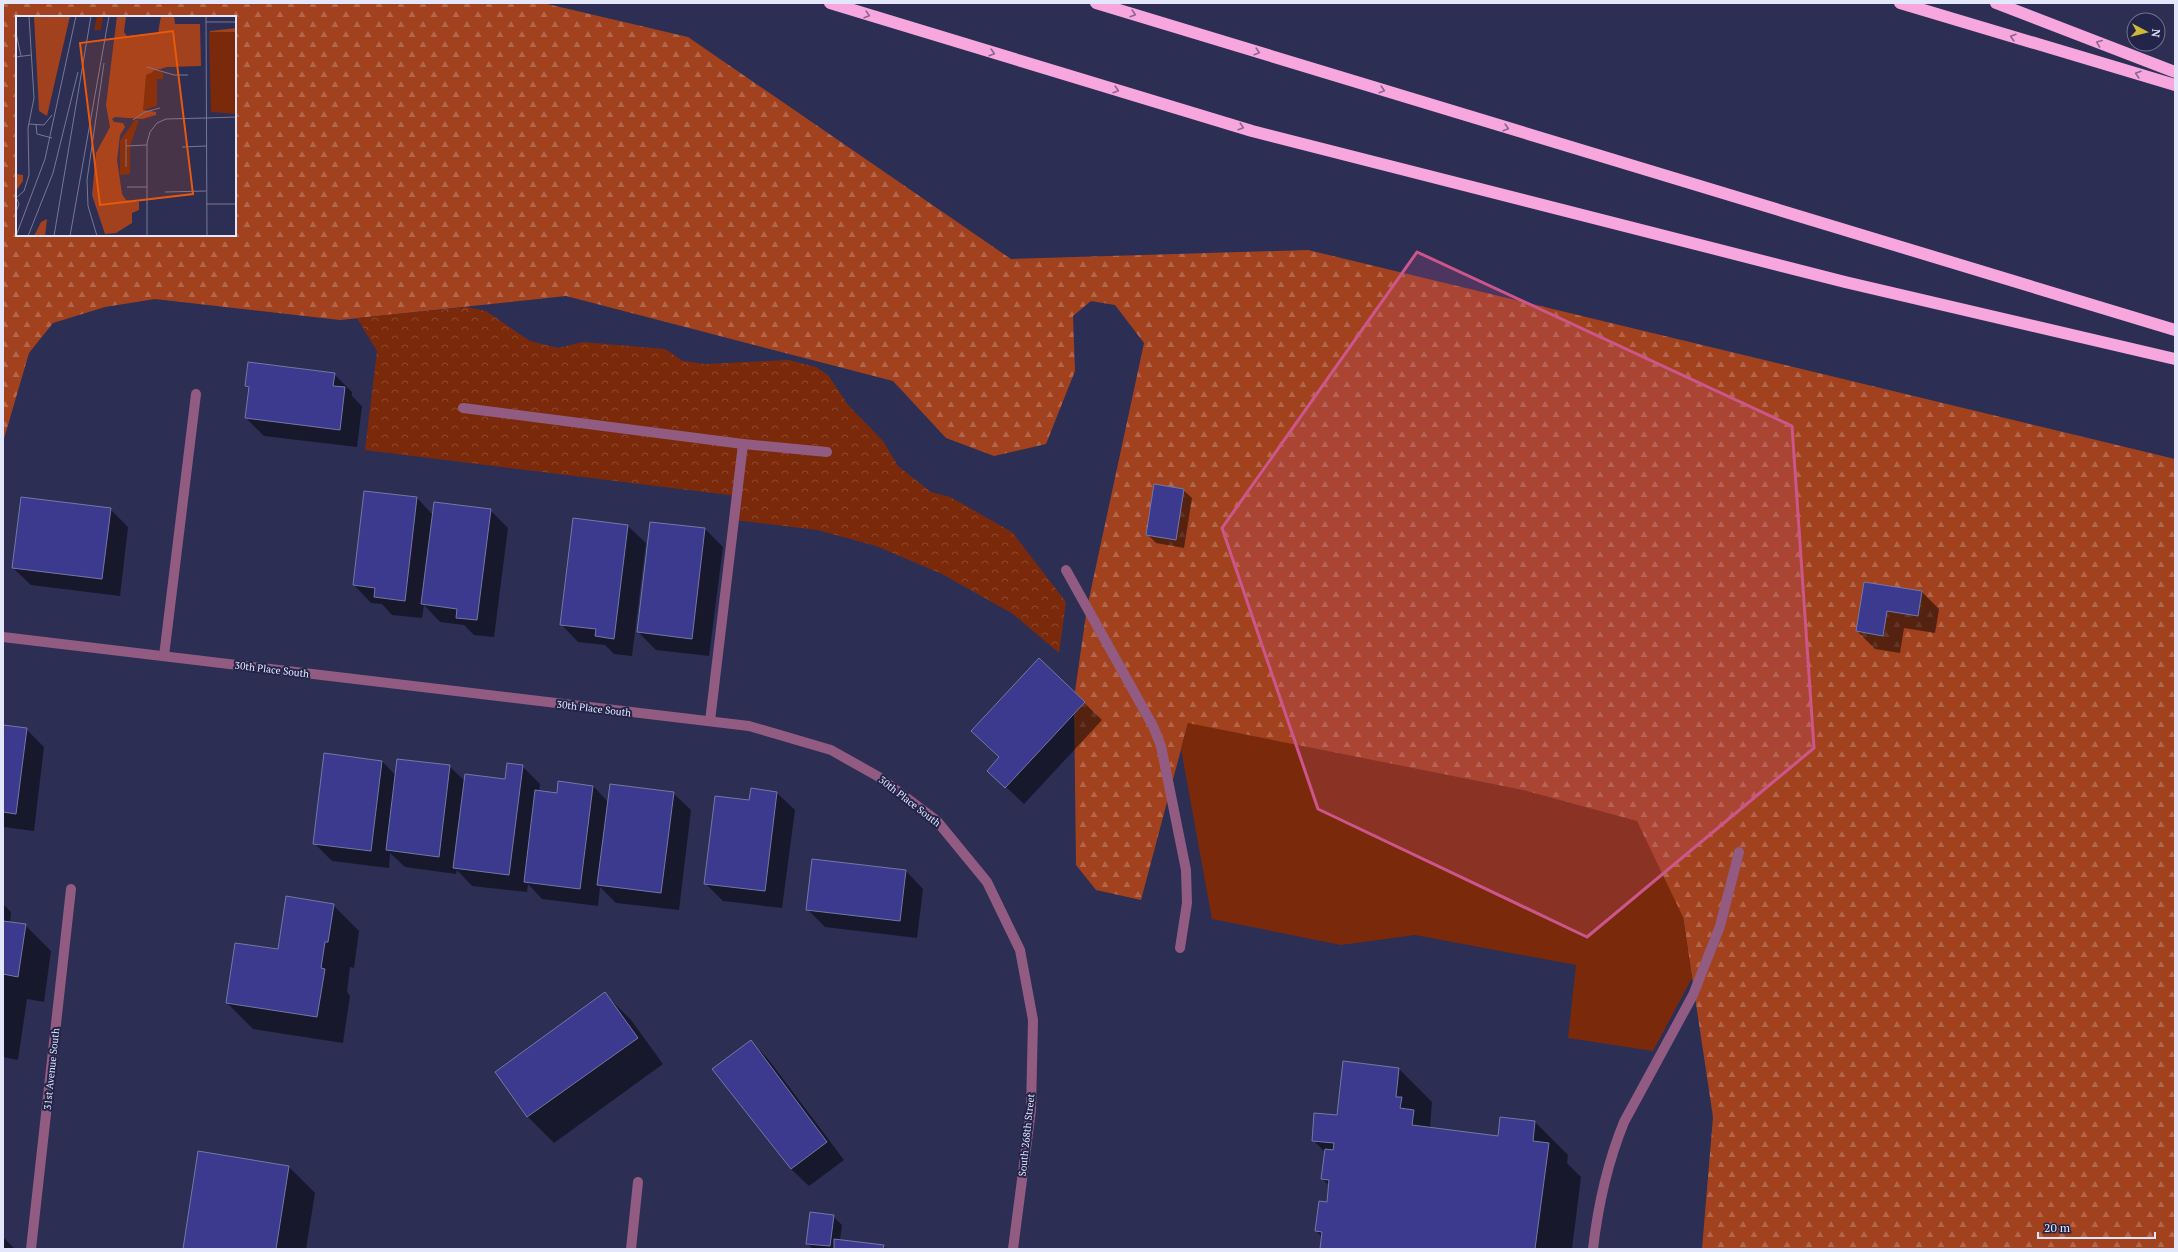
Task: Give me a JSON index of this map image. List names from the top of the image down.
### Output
{
  "streets": {
    "street": ["30th Place South", "31st Avenue South", "South 268th Street"]
  },
  "crossings": [
    ["30th Place South", "South 268th Street"]
  ],
  "scale_bar": "20 m",
  "north": "right"
}
